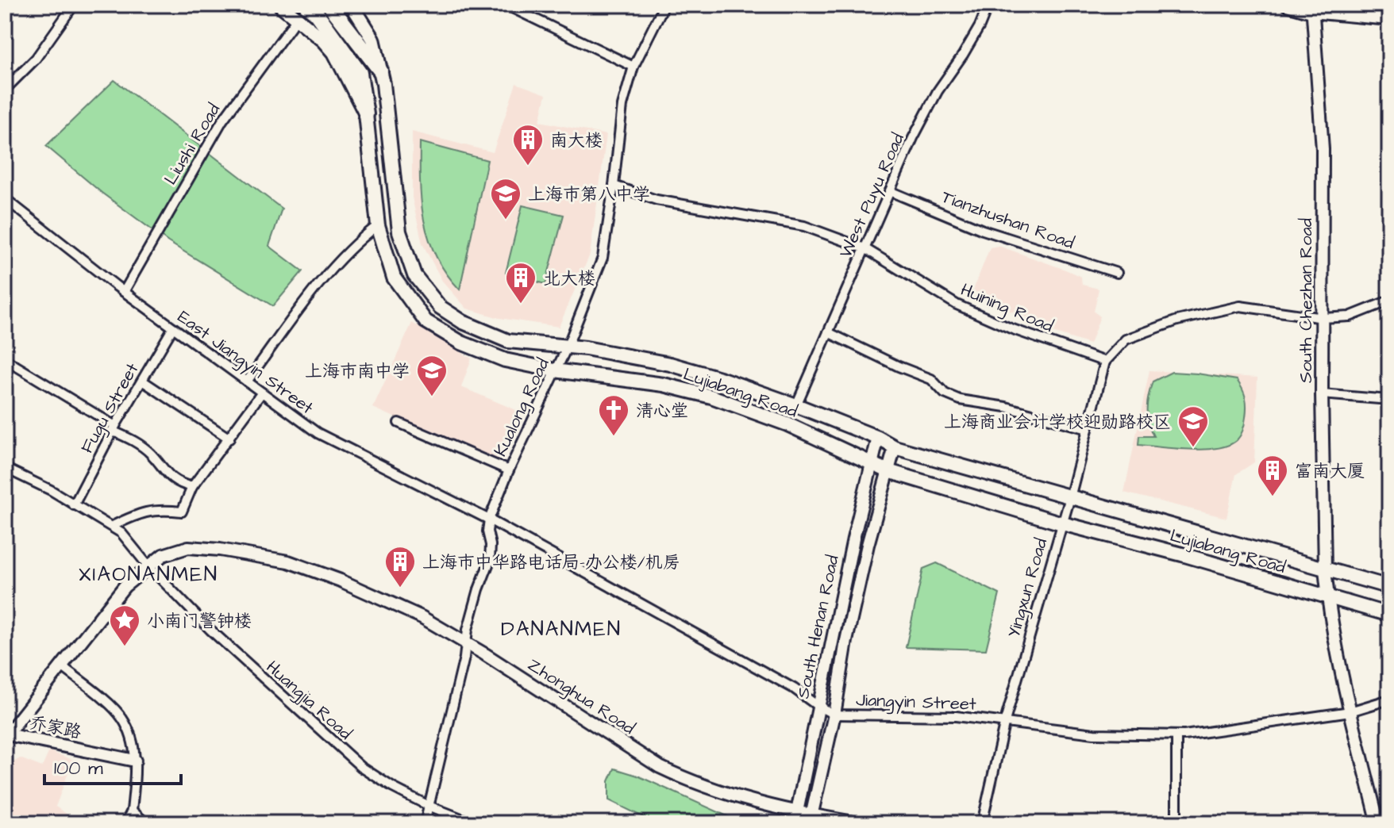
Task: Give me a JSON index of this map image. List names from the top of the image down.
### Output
{
  "streets": {
    "main road": ["Lujiabang Road"],
    "street": [
      "Liushi Road",
      "West Puyu Road",
      "Tianzhushan Road",
      "South Chezhan Road",
      "Huining Road",
      "East Jiangyin Street",
      "Kualong Road",
      "Fugu Street",
      "Yingxun Road",
      "South Henan Road",
      "Zhonghua Road",
      "Huangjia Road",
      "Jiangyin Street",
      "乔家路"
    ]
  },
  "crossings": [
    ["Liushi Road", "East Jiangyin Street"],
    ["Liushi Road", "Lujiabang Road"],
    ["West Puyu Road", "Tianzhushan Road"],
    ["West Puyu Road", "Huining Road"],
    ["West Puyu Road", "Lujiabang Road"],
    ["South Chezhan Road", "Lujiabang Road"],
    ["South Chezhan Road", "Jiangyin Street"],
    ["Huining Road", "Kualong Road"],
    ["Huining Road", "Yingxun Road"],
    ["East Jiangyin Street", "Kualong Road"],
    ["East Jiangyin Street", "Fugu Street"],
    ["East Jiangyin Street", "Jiangyin Street"],
    ["Lujiabang Road", "Kualong Road"],
    ["Lujiabang Road", "Yingxun Road"],
    ["Lujiabang Road", "South Henan Road"],
    ["Kualong Road", "Zhonghua Road"],
    ["Kualong Road", "Huangjia Road"],
    ["Kualong Road", "Jiangyin Street"],
    ["Fugu Street", "Huangjia Road"],
    ["Yingxun Road", "Jiangyin Street"],
    ["South Henan Road", "Zhonghua Road"],
    ["South Henan Road", "Jiangyin Street"],
    ["Zhonghua Road", "Huangjia Road"],
    ["Zhonghua Road", "乔家路"]
  ],
  "districts": ["XIAONANMEN", "DANANMEN"],
  "places": {
    "building": [
      "南大楼",
      "北大楼",
      "富南大厦",
      "上海市中华路电话局-办公楼/机房"
    ],
    "school or university": ["上海市第八中学", "上海市南中学", "上海商业会计学校迎勋路校区"],
    "church": ["清心堂"],
    "place": ["小南门警钟楼"]
  },
  "scale_bar": "100 m"
}
